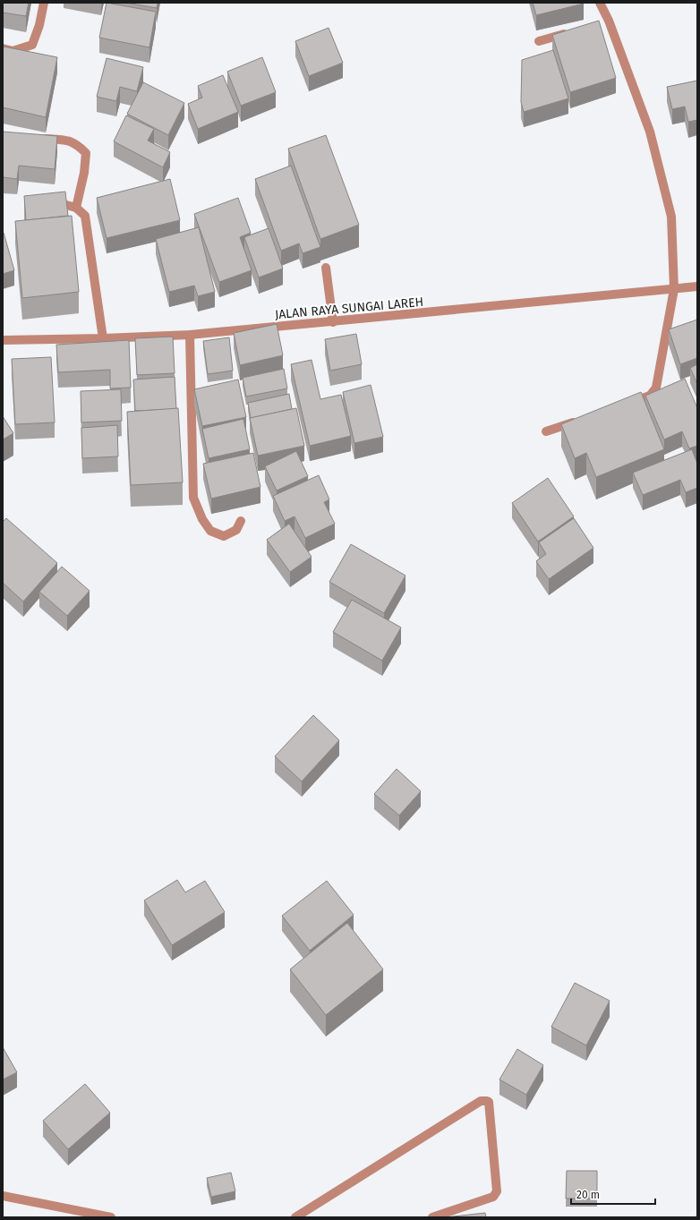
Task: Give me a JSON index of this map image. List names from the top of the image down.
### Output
{
  "streets": {
    "street": ["JALAN RAYA SUNGAI LAREH"]
  },
  "scale_bar": "20 m"
}
